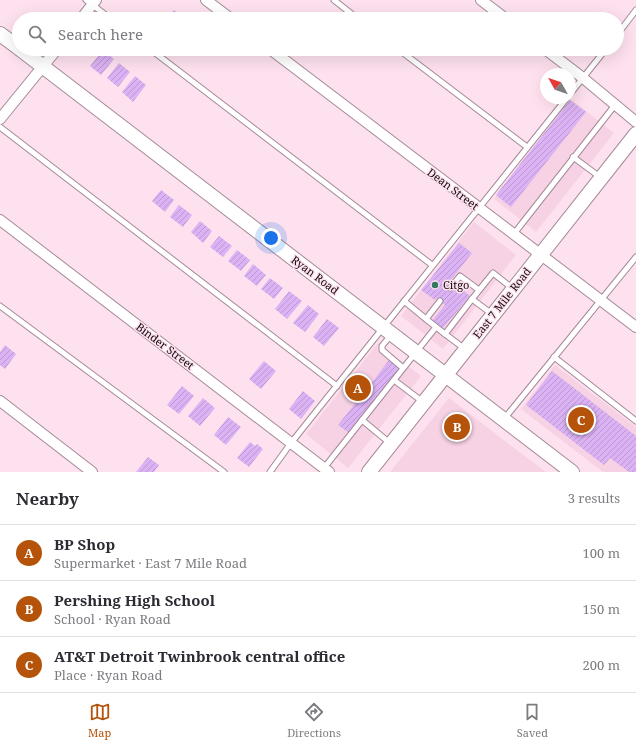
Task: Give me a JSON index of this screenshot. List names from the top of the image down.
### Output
{
  "streets": {
    "street": [
      "Dean Street",
      "Ryan Road",
      "East 7 Mile Road",
      "Binder Street"
    ]
  },
  "crossings": [
    ["Dean Street", "East 7 Mile Road"],
    ["Ryan Road", "East 7 Mile Road"]
  ],
  "places": ["Citgo"],
  "north": "top left",
  "page": {
    "search": "Search here",
    "pins": ["A", "C", "B"],
    "heading": ["Nearby", "3 results"],
    "list": [
      {
        "mark": "A",
        "name": "BP Shop",
        "note": "Supermarket · East 7 Mile Road",
        "value": "100 m"
      },
      {
        "mark": "B",
        "name": "Pershing High School",
        "note": "School · Ryan Road",
        "value": "150 m"
      },
      {
        "mark": "C",
        "name": "AT&T Detroit Twinbrook central office",
        "note": "Place · Ryan Road",
        "value": "200 m"
      }
    ],
    "nav": ["Map", "Directions", "Saved"]
  }
}
